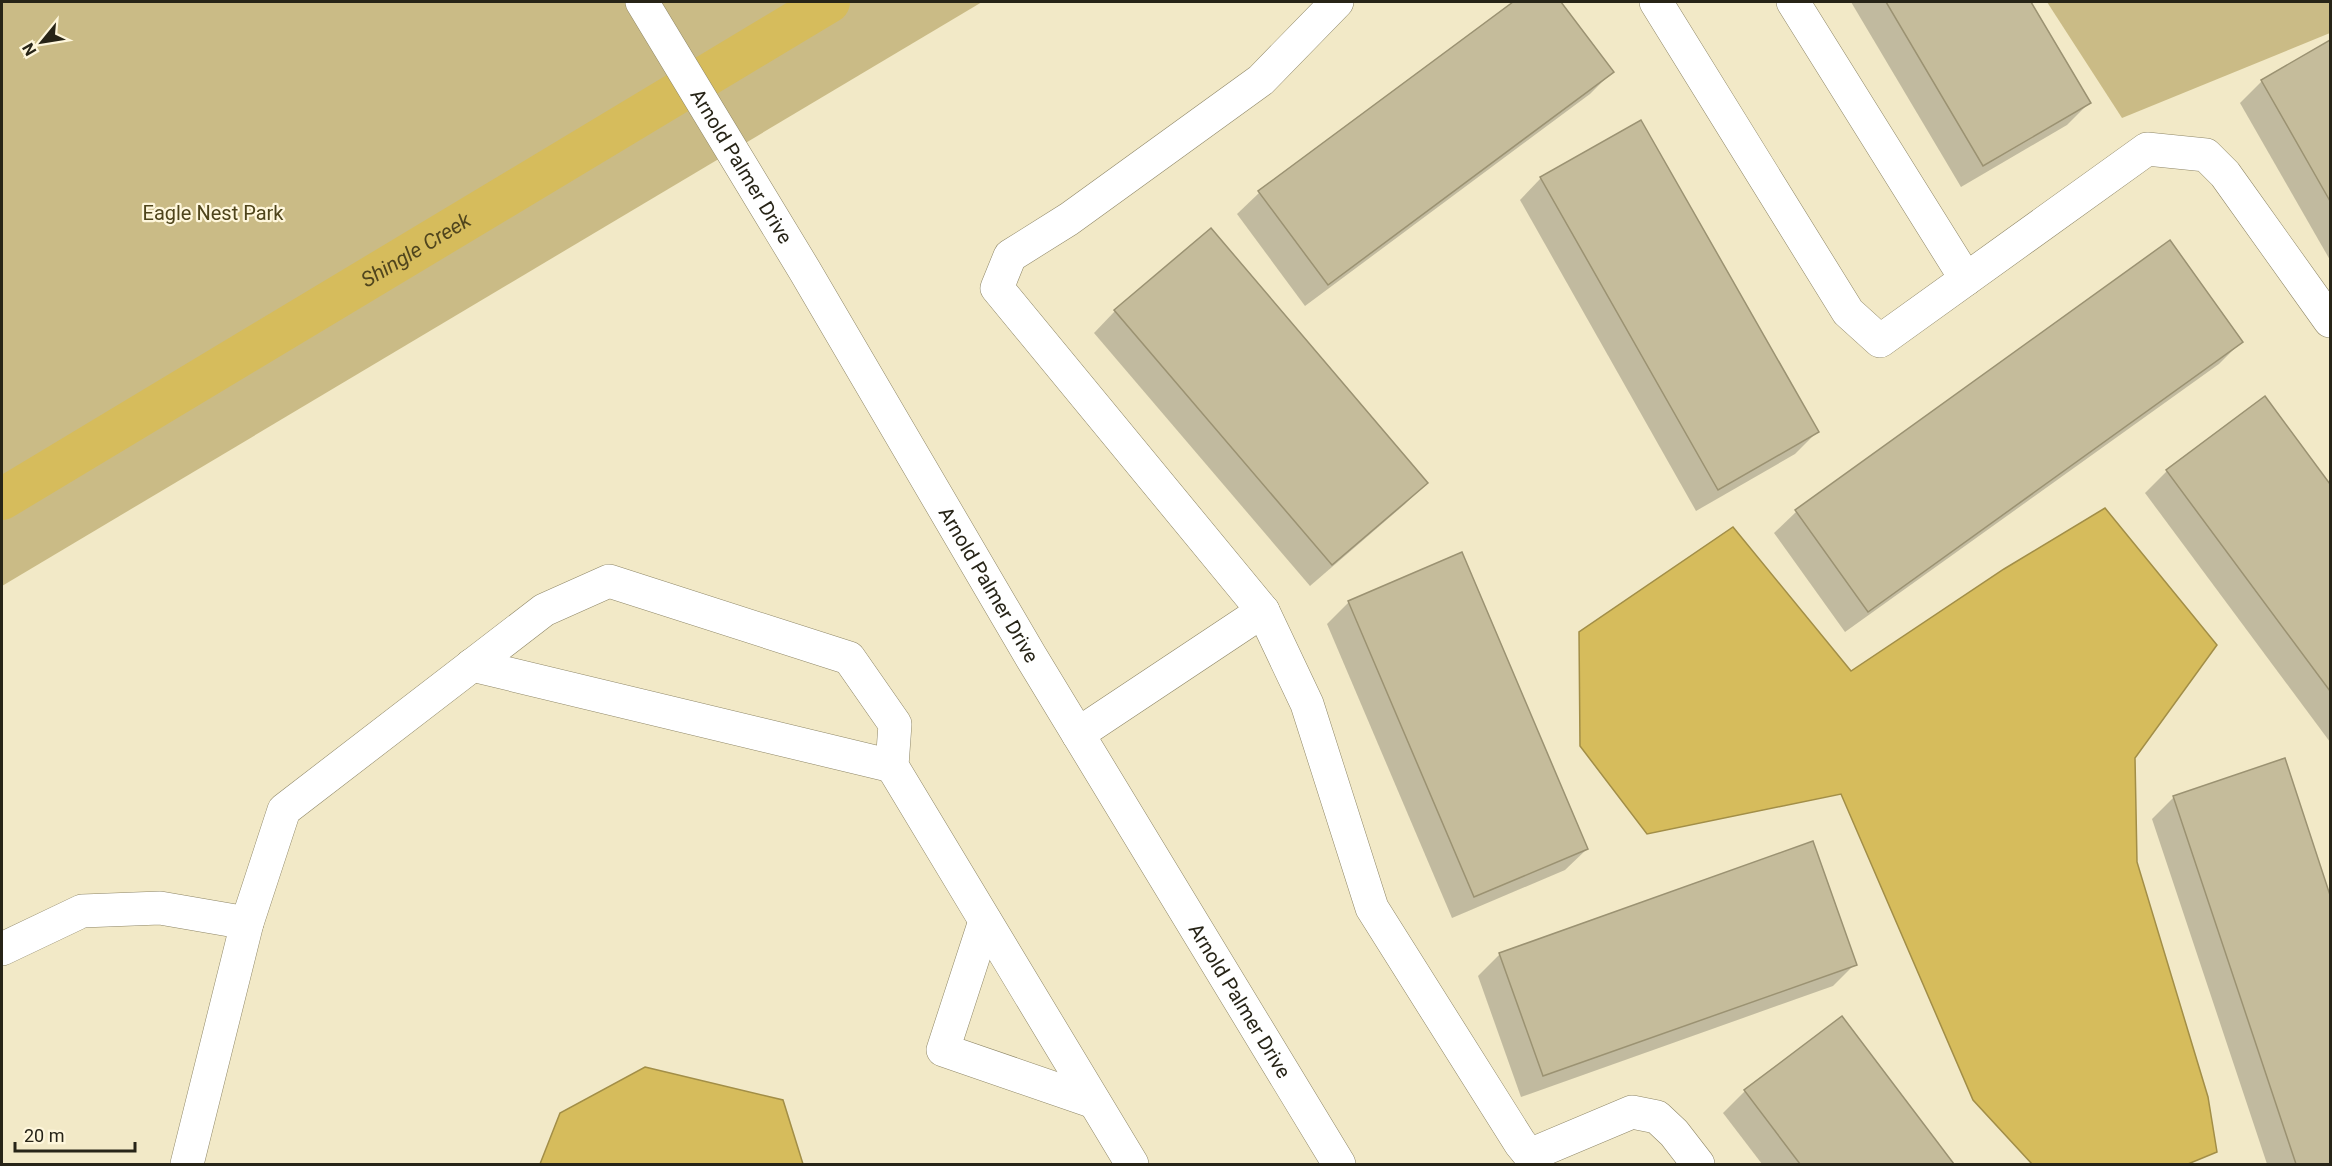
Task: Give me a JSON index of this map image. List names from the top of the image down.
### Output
{
  "streets": {
    "street": ["Arnold Palmer Drive"]
  },
  "water": ["Shingle Creek"],
  "parks": ["Eagle Nest Park"],
  "scale_bar": "20 m",
  "north": "bottom left"
}
